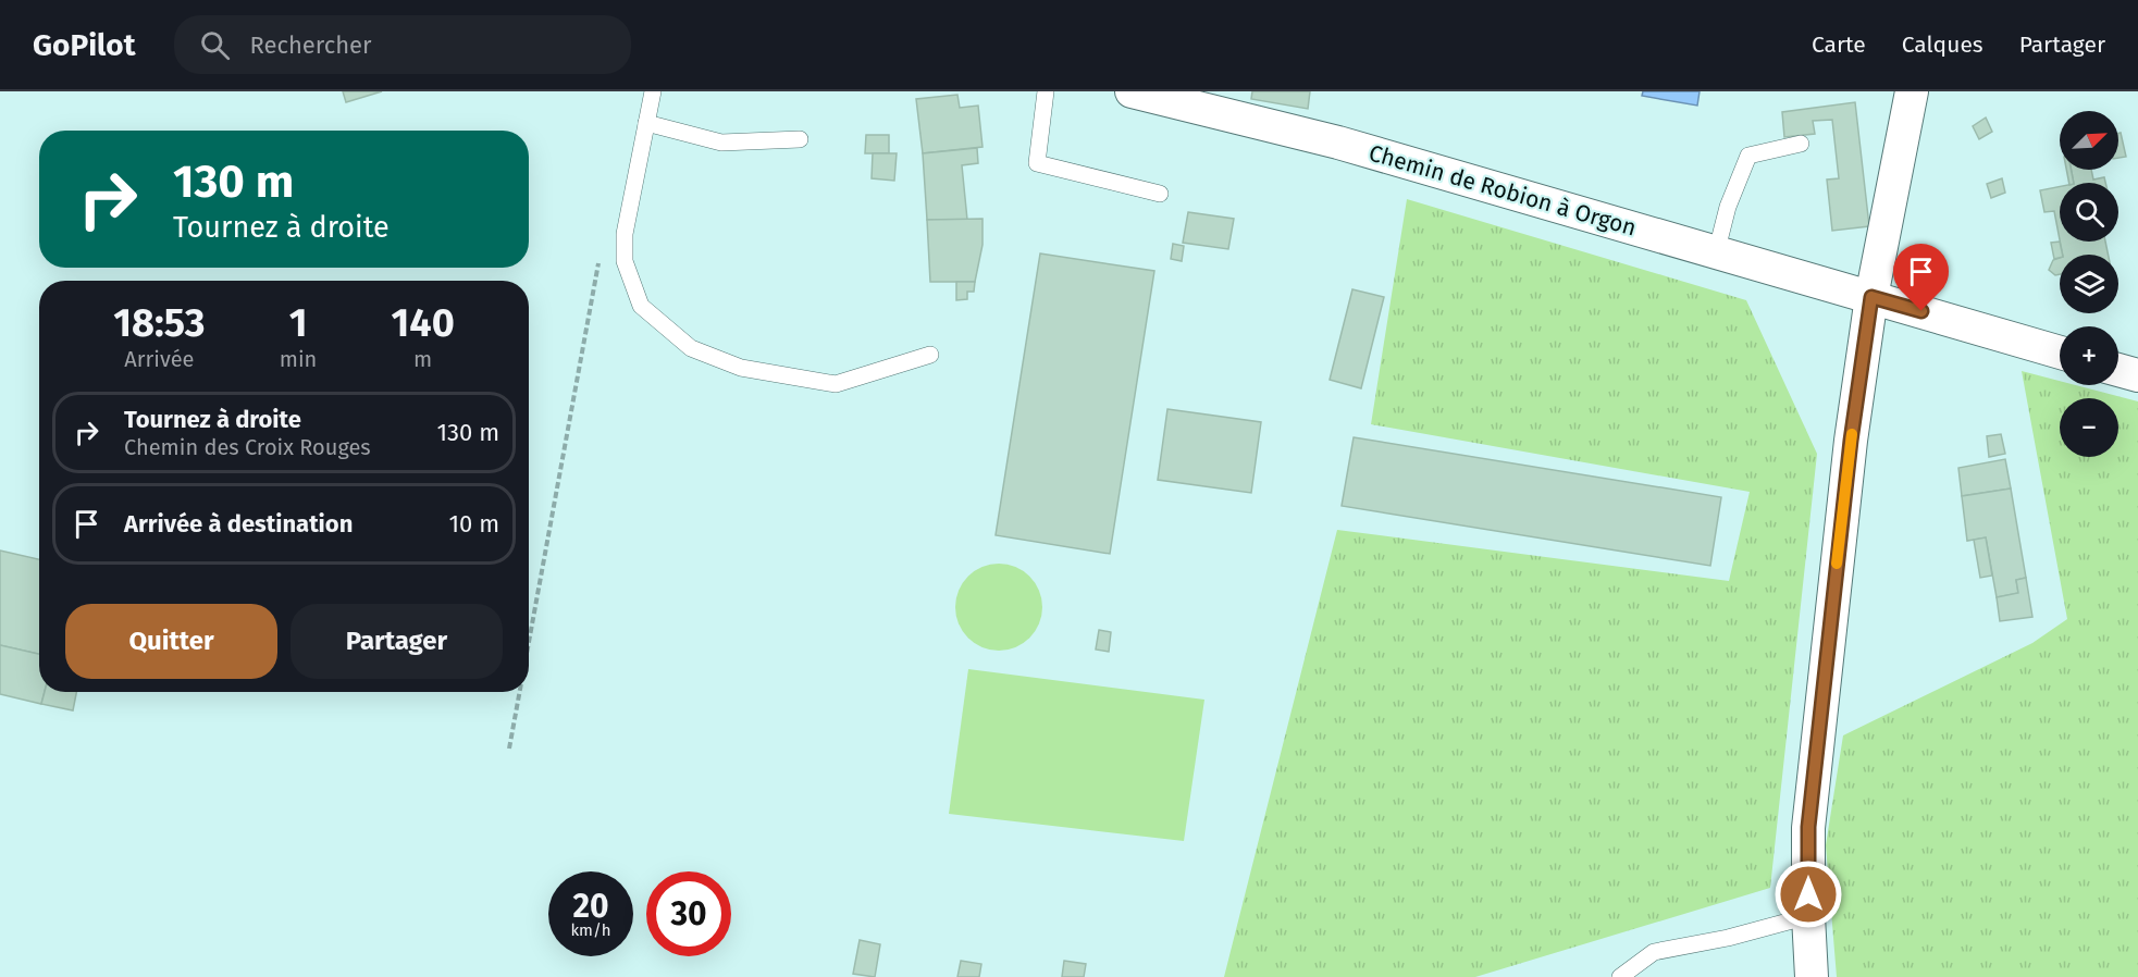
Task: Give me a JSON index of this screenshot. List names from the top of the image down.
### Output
{
  "streets": {
    "street": ["Chemin de Robion à Orgon"]
  },
  "north": "top right",
  "page": {
    "header": "GoPilot",
    "search": "Rechercher",
    "nav": ["Carte", "Calques", "Partager"],
    "map_buttons": ["+", "−"],
    "turn": ["130 m", "Tournez à droite"],
    "eta": [
      "18:53",
      "Arrivée",
      "1",
      "min",
      "140",
      "m"
    ],
    "list": [
      {
        "name": "Tournez à droite",
        "note": "Chemin des Croix Rouges",
        "value": "130 m"
      },
      {
        "name": "Arrivée à destination",
        "value": "10 m"
      }
    ],
    "buttons": ["Quitter", "Partager"],
    "speed": "20 km/h",
    "limit": "30"
  }
}
